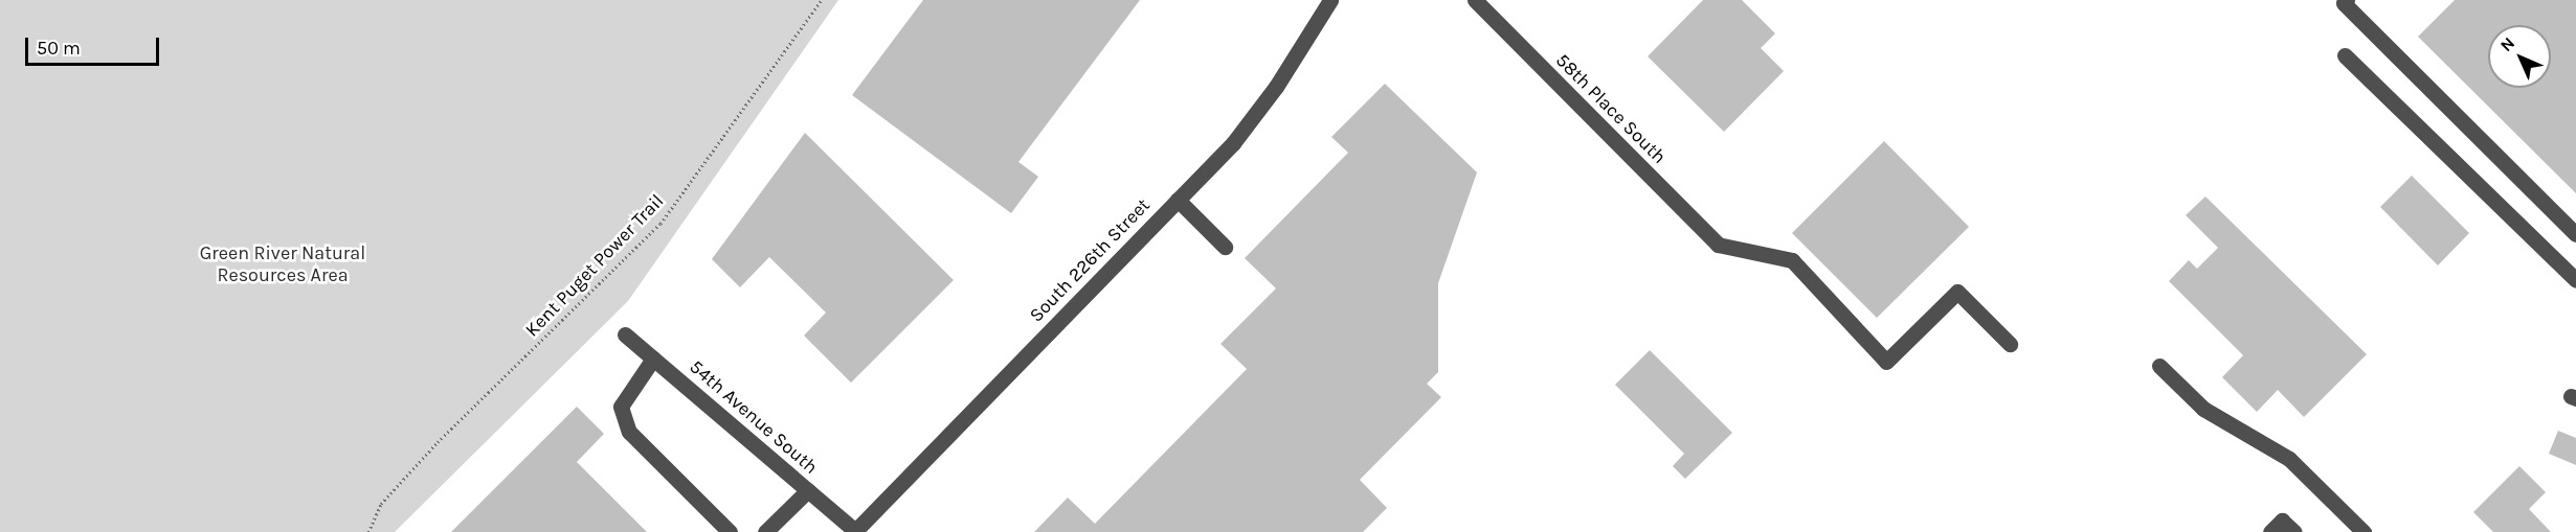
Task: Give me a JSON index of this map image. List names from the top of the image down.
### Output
{
  "streets": {
    "street": ["58th Place South", "South 226th Street", "54th Avenue South"],
    "path": ["Kent Puget Power Trail"]
  },
  "crossings": [
    ["South 226th Street", "54th Avenue South"]
  ],
  "parks": ["Green River Natural Resources Area"],
  "scale_bar": "50 m",
  "north": "top left"
}
